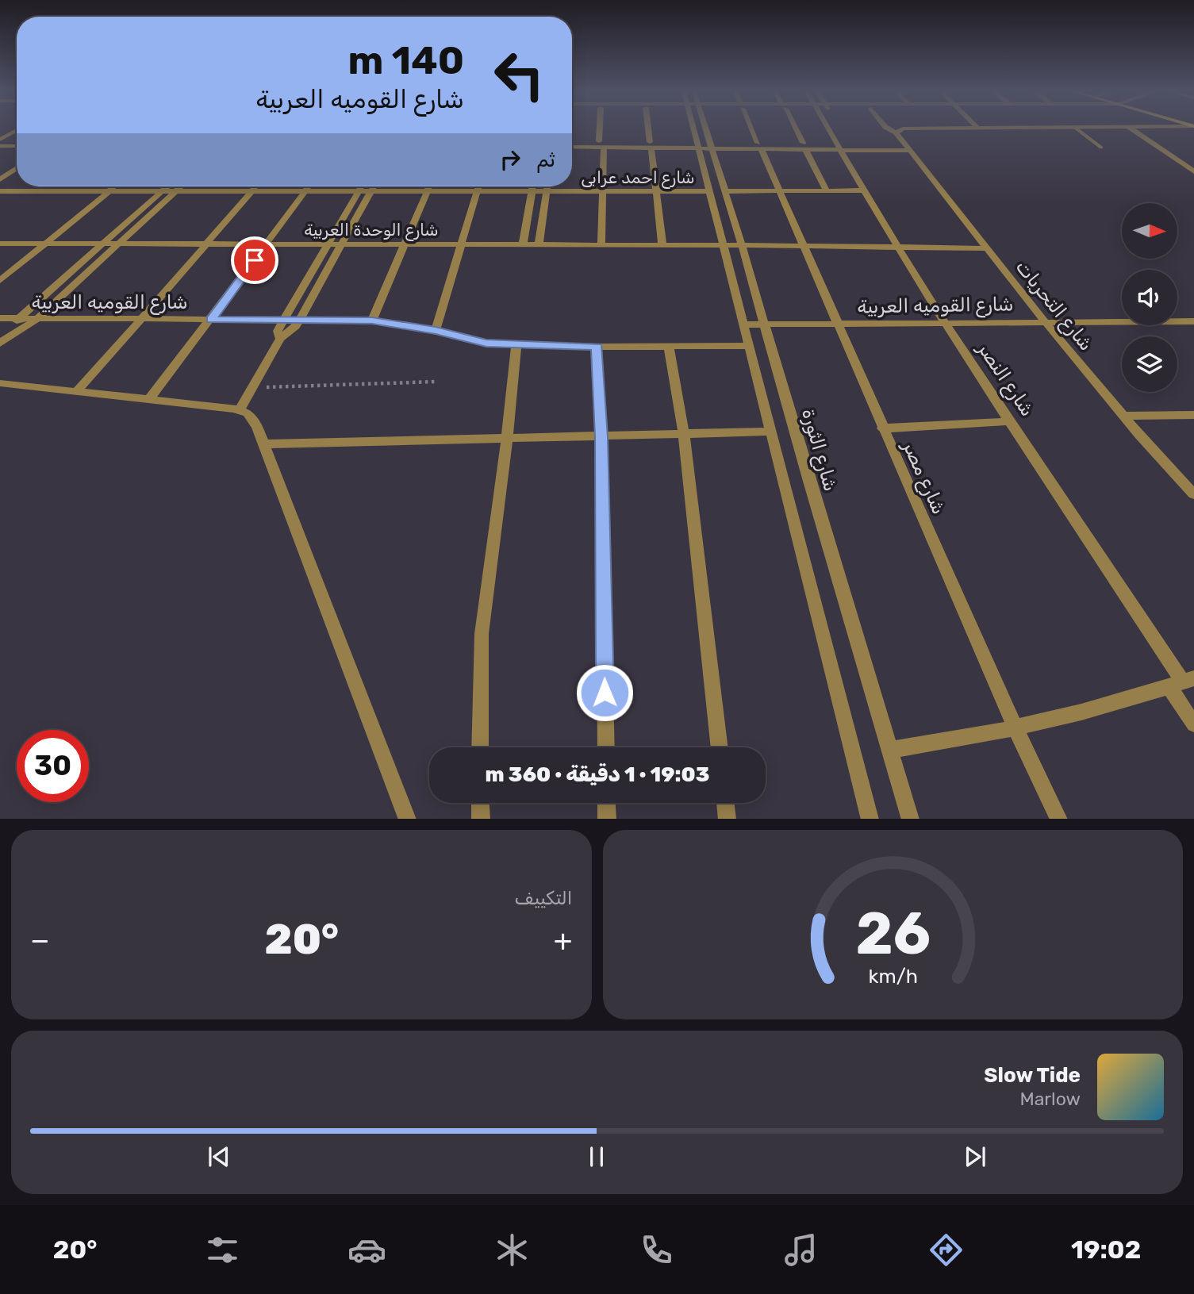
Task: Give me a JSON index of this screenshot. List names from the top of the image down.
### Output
{
  "streets": {
    "street": [
      "شارع احمد عرابى",
      "شارع الوحدة العربية",
      "شارع القوميه العربية",
      "شارع التحريات",
      "شارع النصر",
      "شارع الثورة",
      "شارع مصر"
    ]
  },
  "crossings": [
    ["شارع احمد عرابى", "شارع الثورة"],
    ["شارع الوحدة العربية", "شارع التحريات"],
    ["شارع الوحدة العربية", "شارع النصر"],
    ["شارع الوحدة العربية", "شارع الثورة"],
    ["شارع الوحدة العربية", "شارع مصر"],
    ["شارع القوميه العربية", "شارع التحريات"],
    ["شارع القوميه العربية", "شارع النصر"],
    ["شارع القوميه العربية", "شارع الثورة"],
    ["شارع القوميه العربية", "شارع مصر"]
  ],
  "north": "right",
  "page": {
    "turn": ["140 m", "شارع القوميه العربية"],
    "then": "ثم",
    "limit": "30",
    "trip": "19:03 · 1 دقيقة · 360 m",
    "tile": "التكييف",
    "heat": ["−", "20°", "+"],
    "song": ["Slow Tide", "Marlow"],
    "tabs": ["19:02", "20°"],
    "gauge": ["26", "km/h"]
  }
}
